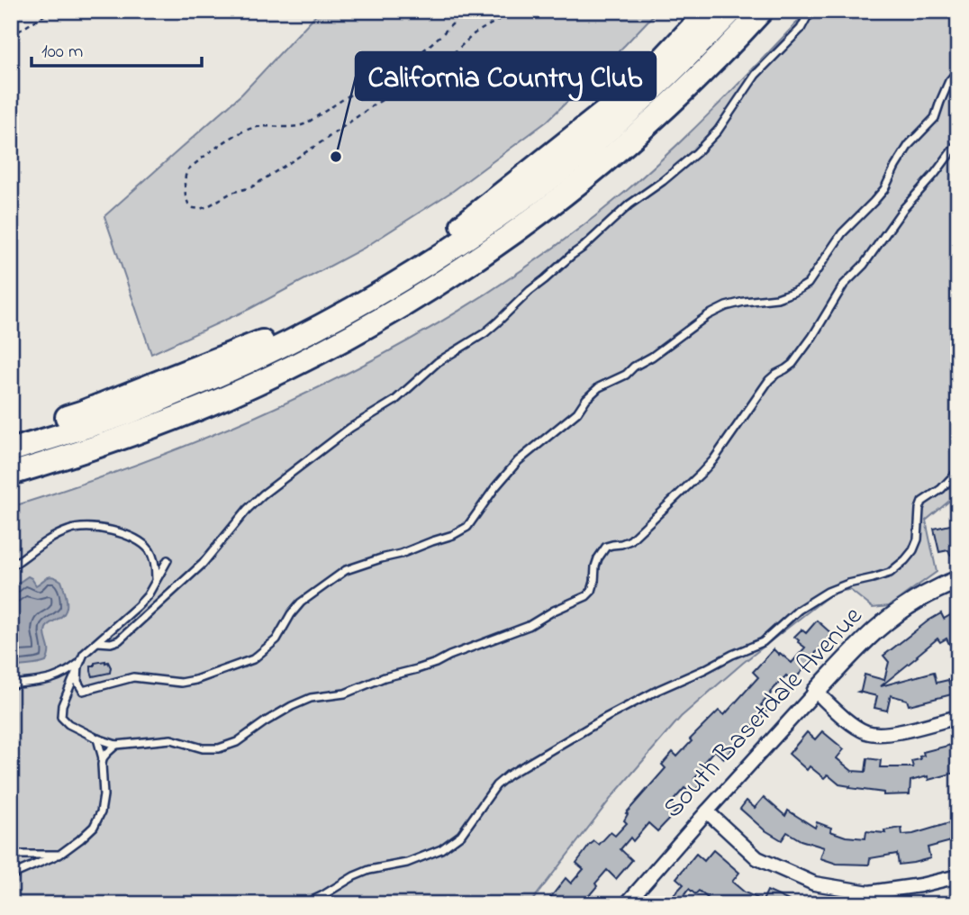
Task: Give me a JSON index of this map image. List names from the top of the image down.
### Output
{
  "streets": {
    "street": ["South Basetdale Avenue"]
  },
  "places": ["California Country Club"],
  "scale_bar": "100 m"
}
